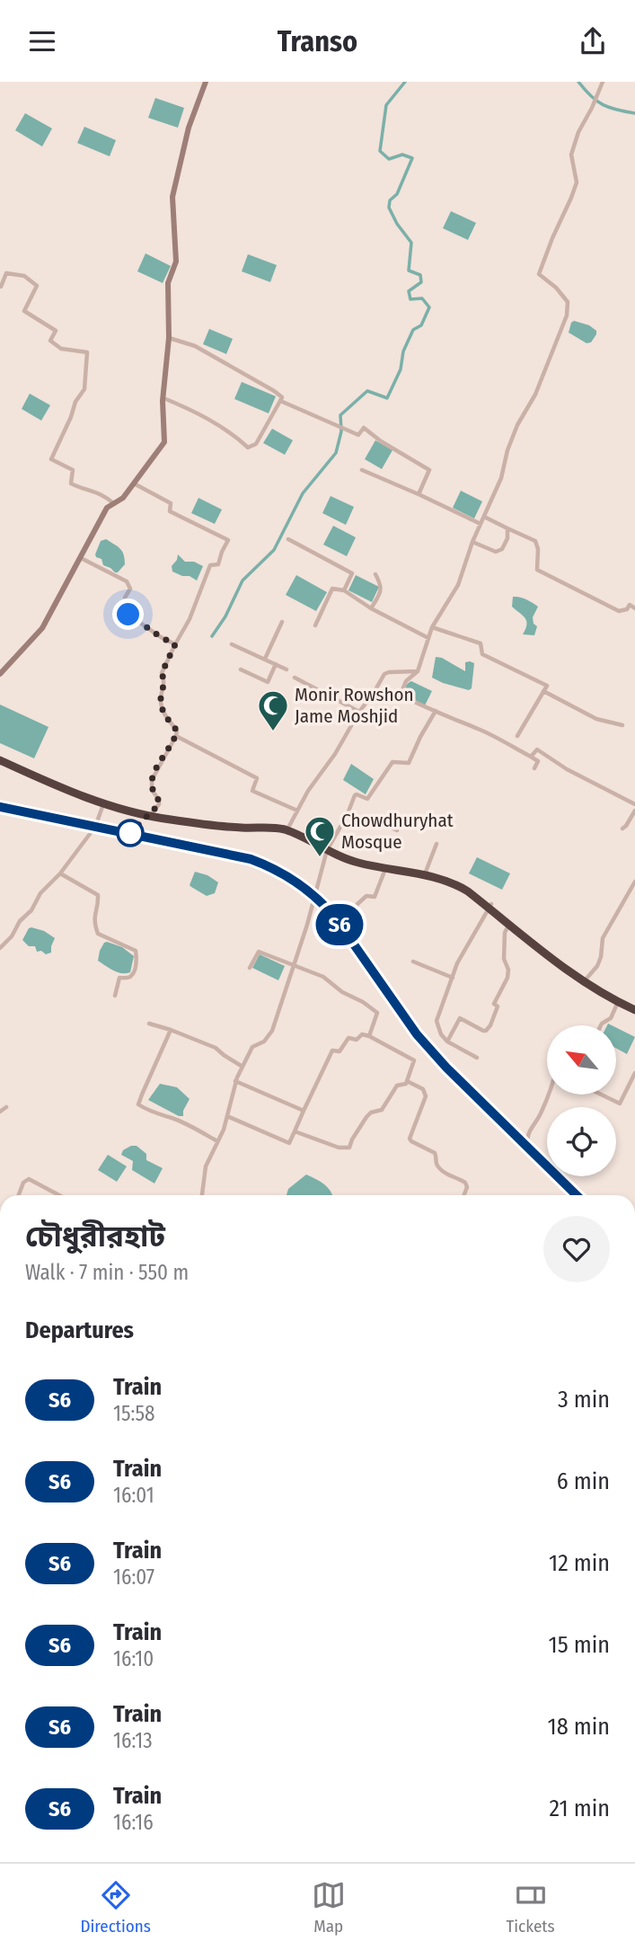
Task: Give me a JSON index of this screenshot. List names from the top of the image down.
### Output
{
  "places": {
    "mosque": ["Monir Rowshon Jame Moshjid", "Chowdhuryhat Mosque"]
  },
  "north": "top left",
  "page": {
    "header": "Transo",
    "on_map": "S6",
    "heading": [
      ["চৌধুরীরহাট", "Walk · 7 min · 550 m"],
      "Departures"
    ],
    "list": [
      {
        "mark": "S6",
        "name": "Train",
        "note": "15:58",
        "value": "3 min"
      },
      {
        "mark": "S6",
        "name": "Train",
        "note": "16:01",
        "value": "6 min"
      },
      {
        "mark": "S6",
        "name": "Train",
        "note": "16:07",
        "value": "12 min"
      },
      {
        "mark": "S6",
        "name": "Train",
        "note": "16:10",
        "value": "15 min"
      },
      {
        "mark": "S6",
        "name": "Train",
        "note": "16:13",
        "value": "18 min"
      },
      {
        "mark": "S6",
        "name": "Train",
        "note": "16:16",
        "value": "21 min"
      }
    ],
    "tabs": ["Directions", "Map", "Tickets"]
  }
}
